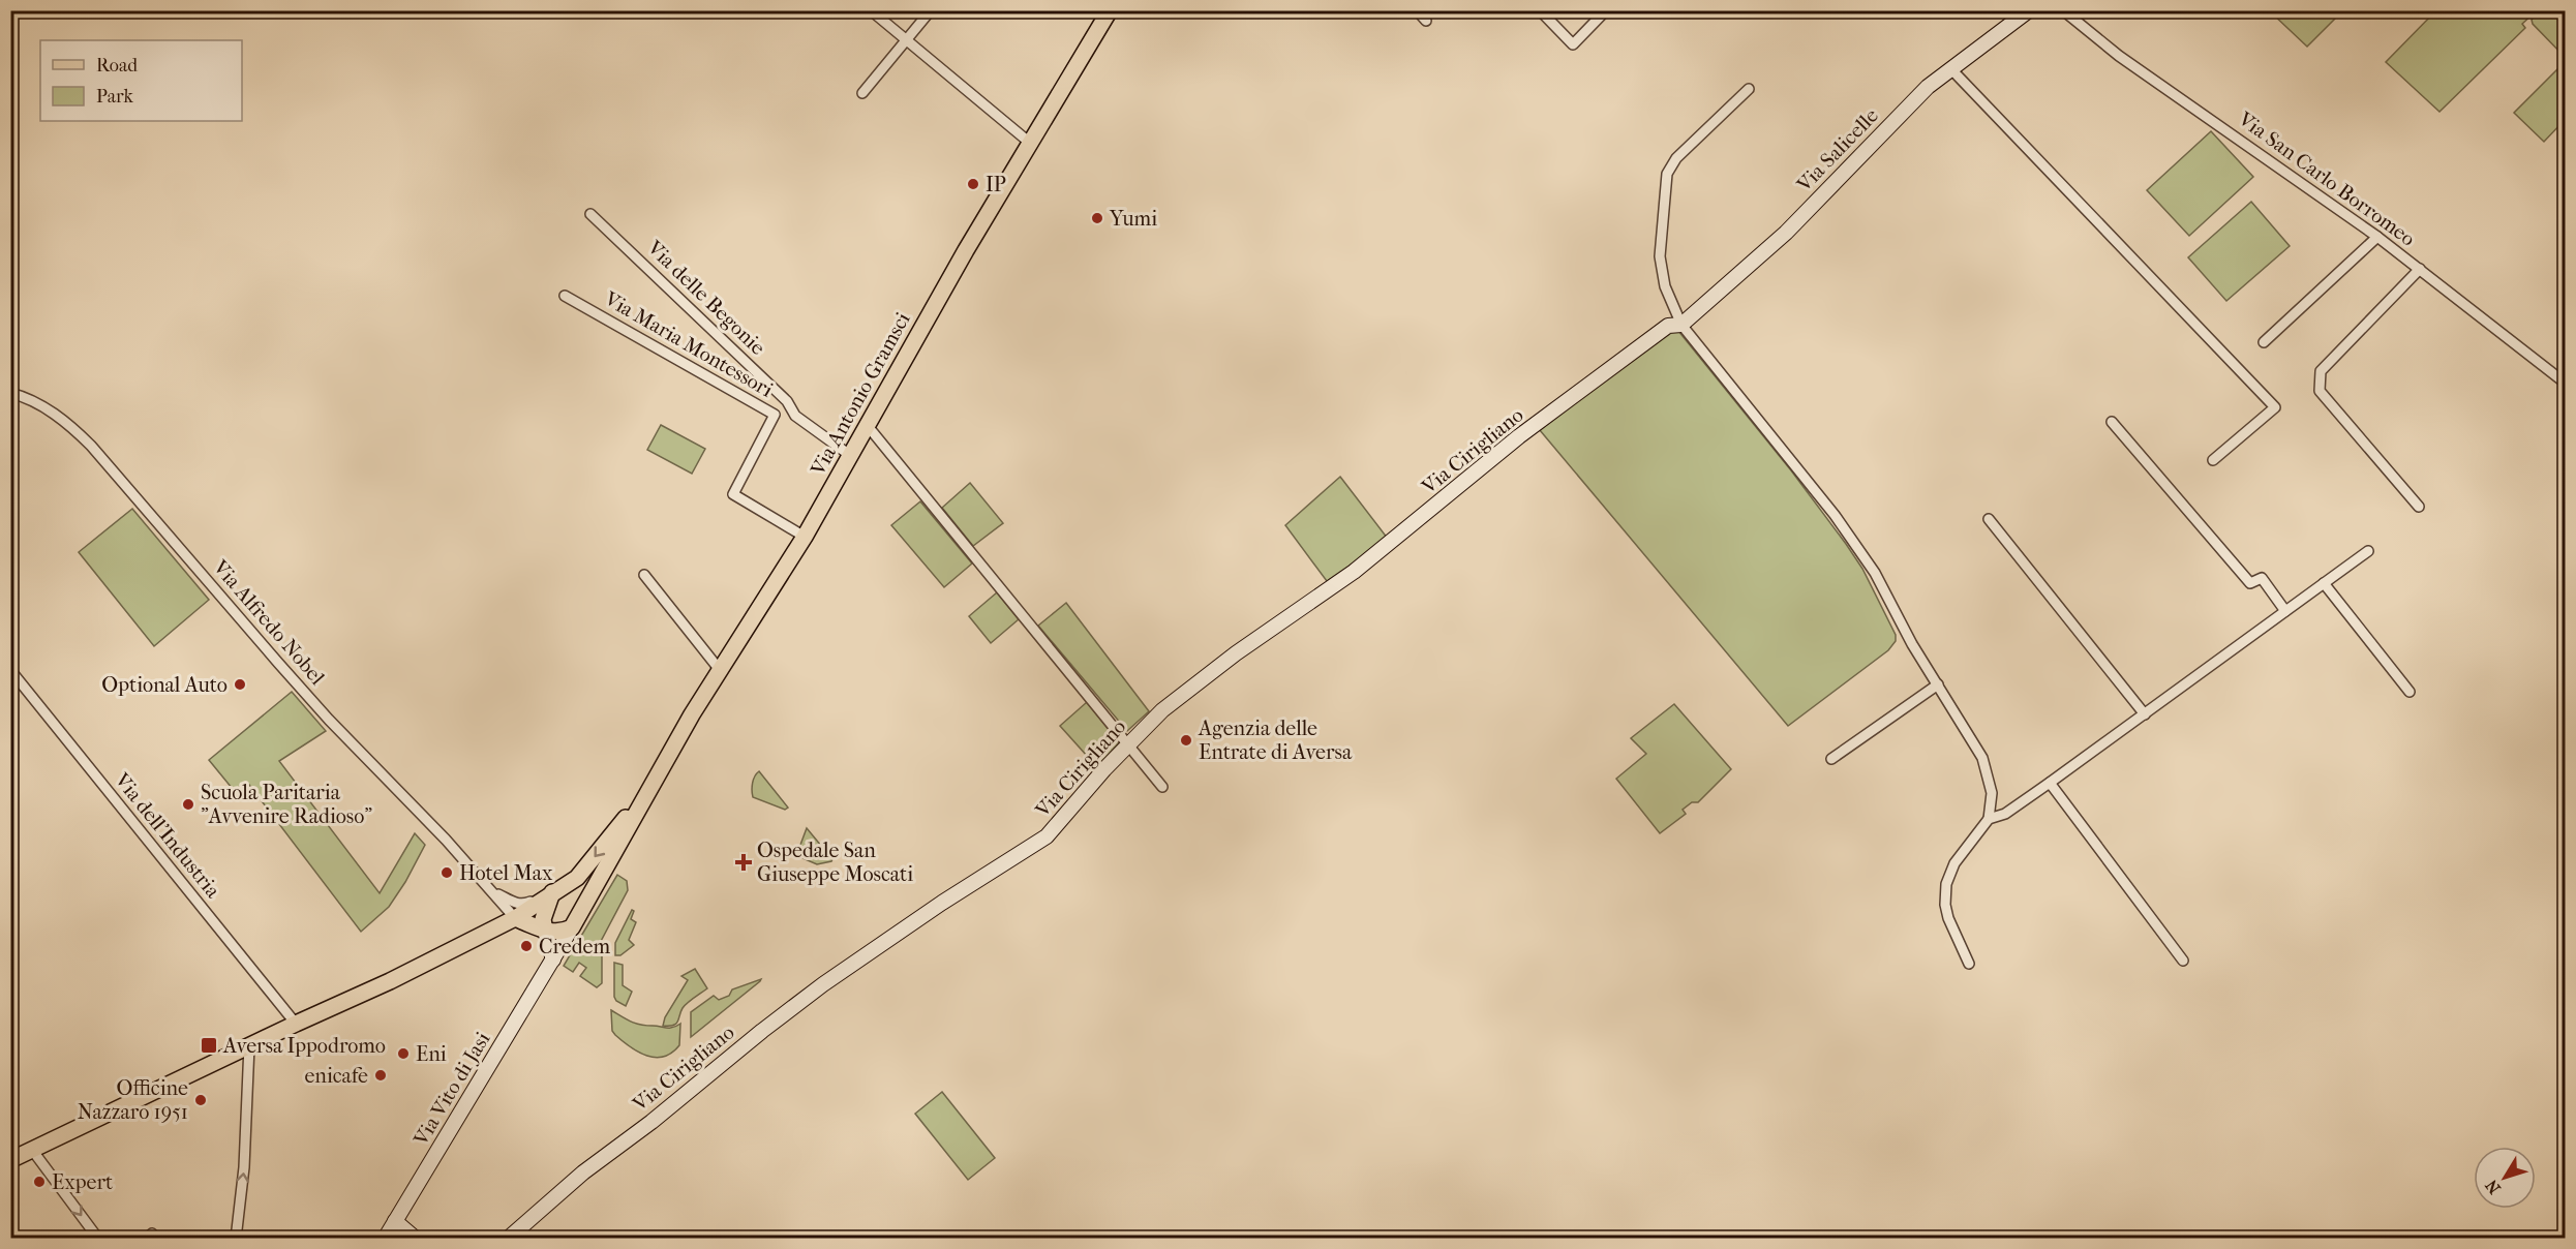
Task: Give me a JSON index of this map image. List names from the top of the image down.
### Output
{
  "streets": {
    "main road": ["Via Antonio Gramsci"],
    "street": [
      "Via Salicelle",
      "Via San Carlo Borromeo",
      "Via delle Begonie",
      "Via Maria Montessori",
      "Via Cirigliano",
      "Via Alfredo Nobel",
      "Via dell'Industria",
      "Via Vito di Jasi"
    ]
  },
  "crossings": [
    ["Via Salicelle", "Via Cirigliano"],
    ["Via delle Begonie", "Via Antonio Gramsci"],
    ["Via Maria Montessori", "Via Antonio Gramsci"],
    ["Via Antonio Gramsci", "Via Alfredo Nobel"],
    ["Via Antonio Gramsci", "Via dell'Industria"],
    ["Via Antonio Gramsci", "Via Vito di Jasi"]
  ],
  "places": {
    "other": [
      "IP",
      "Yumi",
      "Optional Auto",
      "Agenzia delle Entrate di Aversa",
      "Scuola Paritaria \"Avvenire Radioso\"",
      "Hotel Max",
      "Credem",
      "Eni",
      "enicafe",
      "Officine Nazzaro 1951",
      "Expert"
    ],
    "health": ["Ospedale San Giuseppe Moscati"],
    "transit": ["Aversa Ippodromo"]
  },
  "legend": ["Road", "Park"],
  "north": "bottom left"
}
